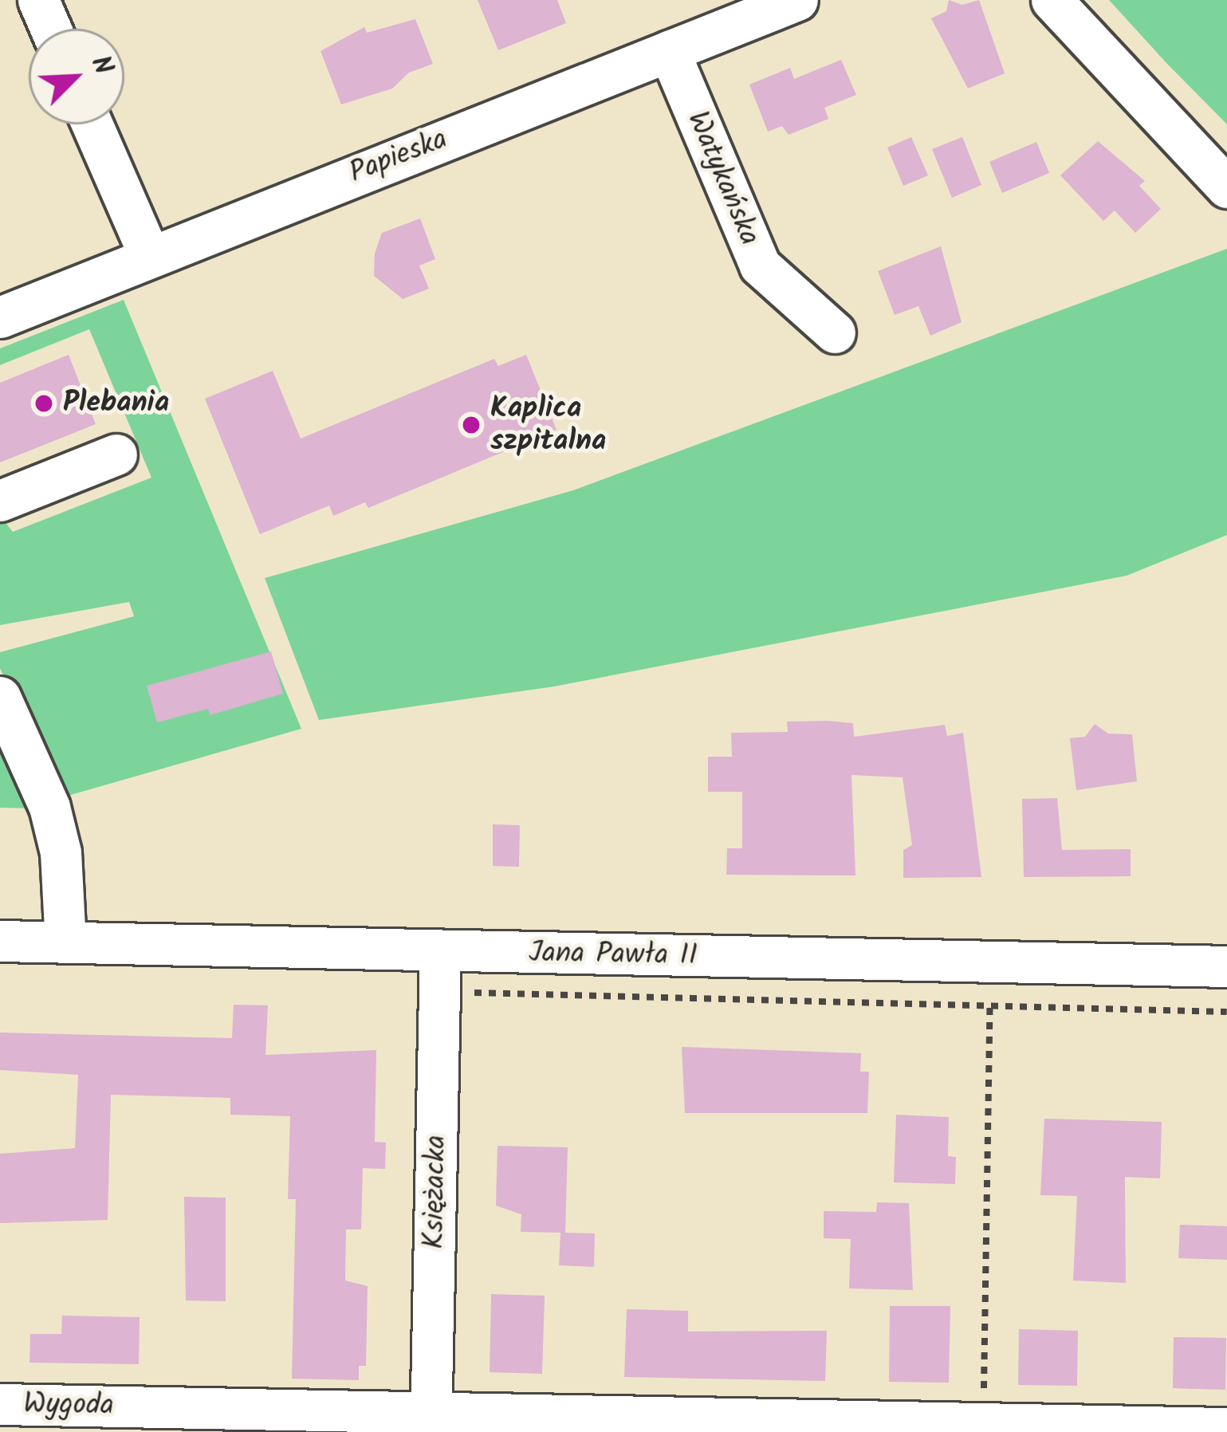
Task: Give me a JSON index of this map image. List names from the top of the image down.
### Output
{
  "streets": {
    "street": [
      "Papieska",
      "Watykańska",
      "Jana Pawła II",
      "Księżacka",
      "Wygoda"
    ]
  },
  "crossings": [
    ["Papieska", "Watykańska"],
    ["Jana Pawła II", "Księżacka"],
    ["Księżacka", "Wygoda"]
  ],
  "places": ["Plebania", "Kaplica szpitalna"],
  "north": "top right"
}
